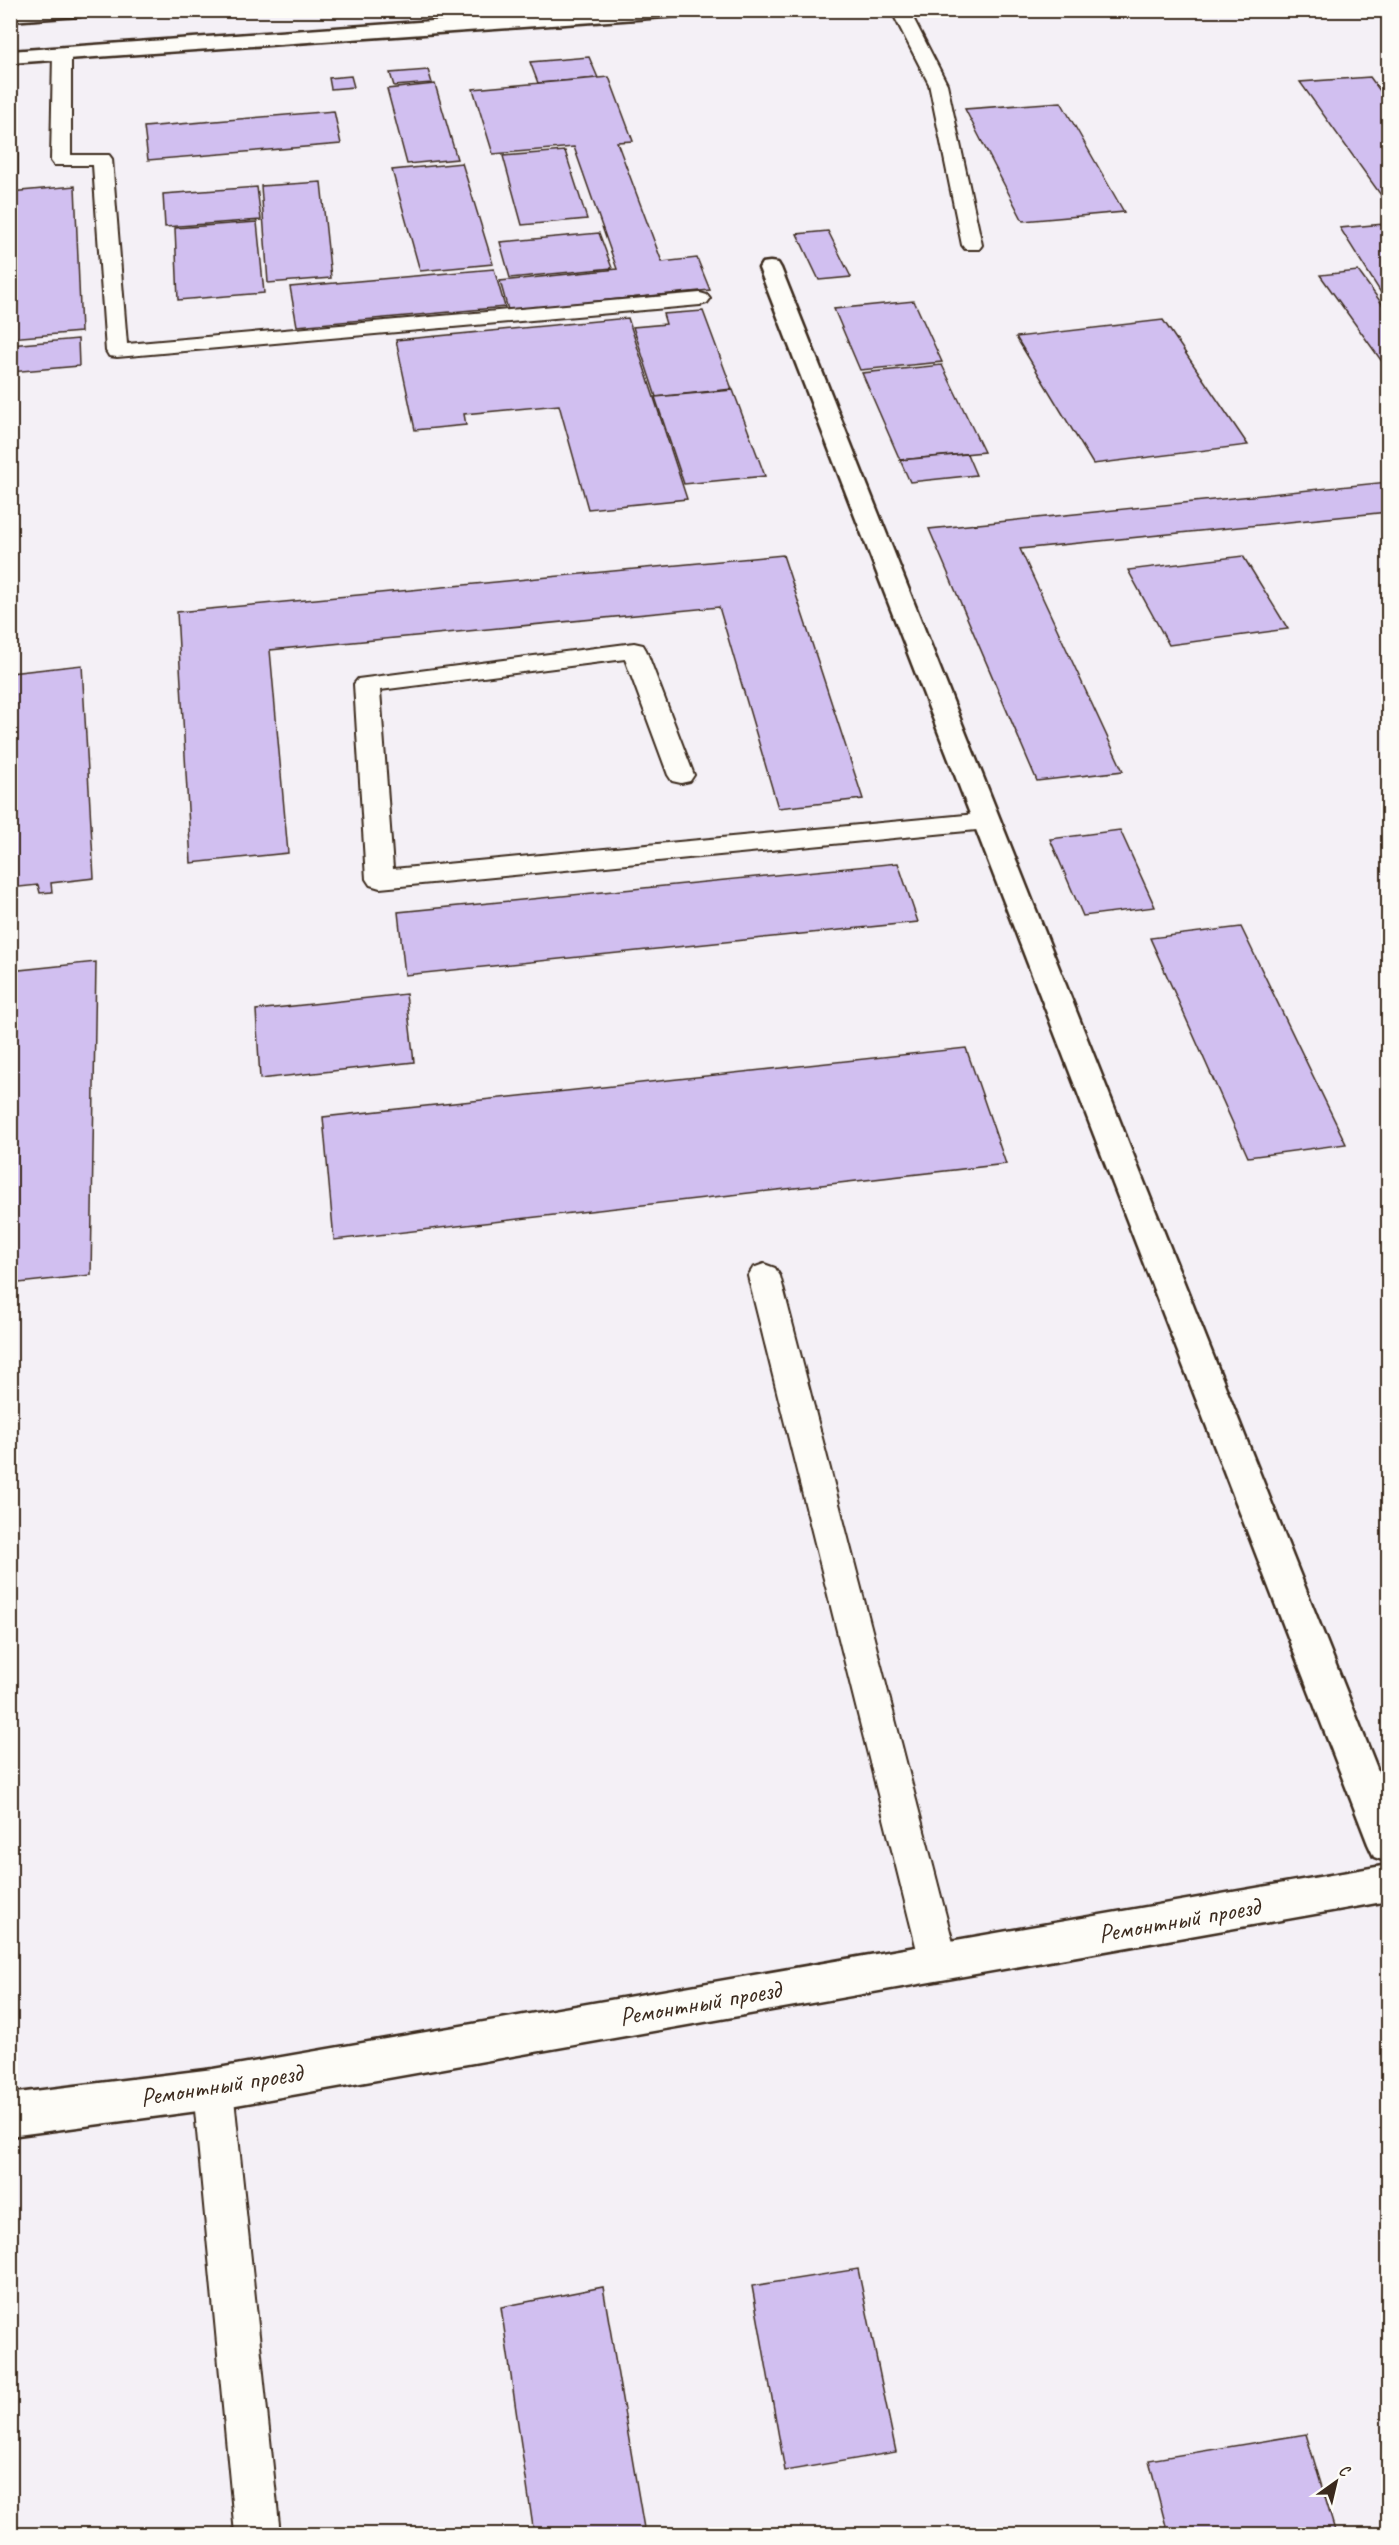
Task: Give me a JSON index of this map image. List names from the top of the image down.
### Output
{
  "streets": {
    "street": ["Ремонтный проезд"]
  },
  "north": "top right"
}
